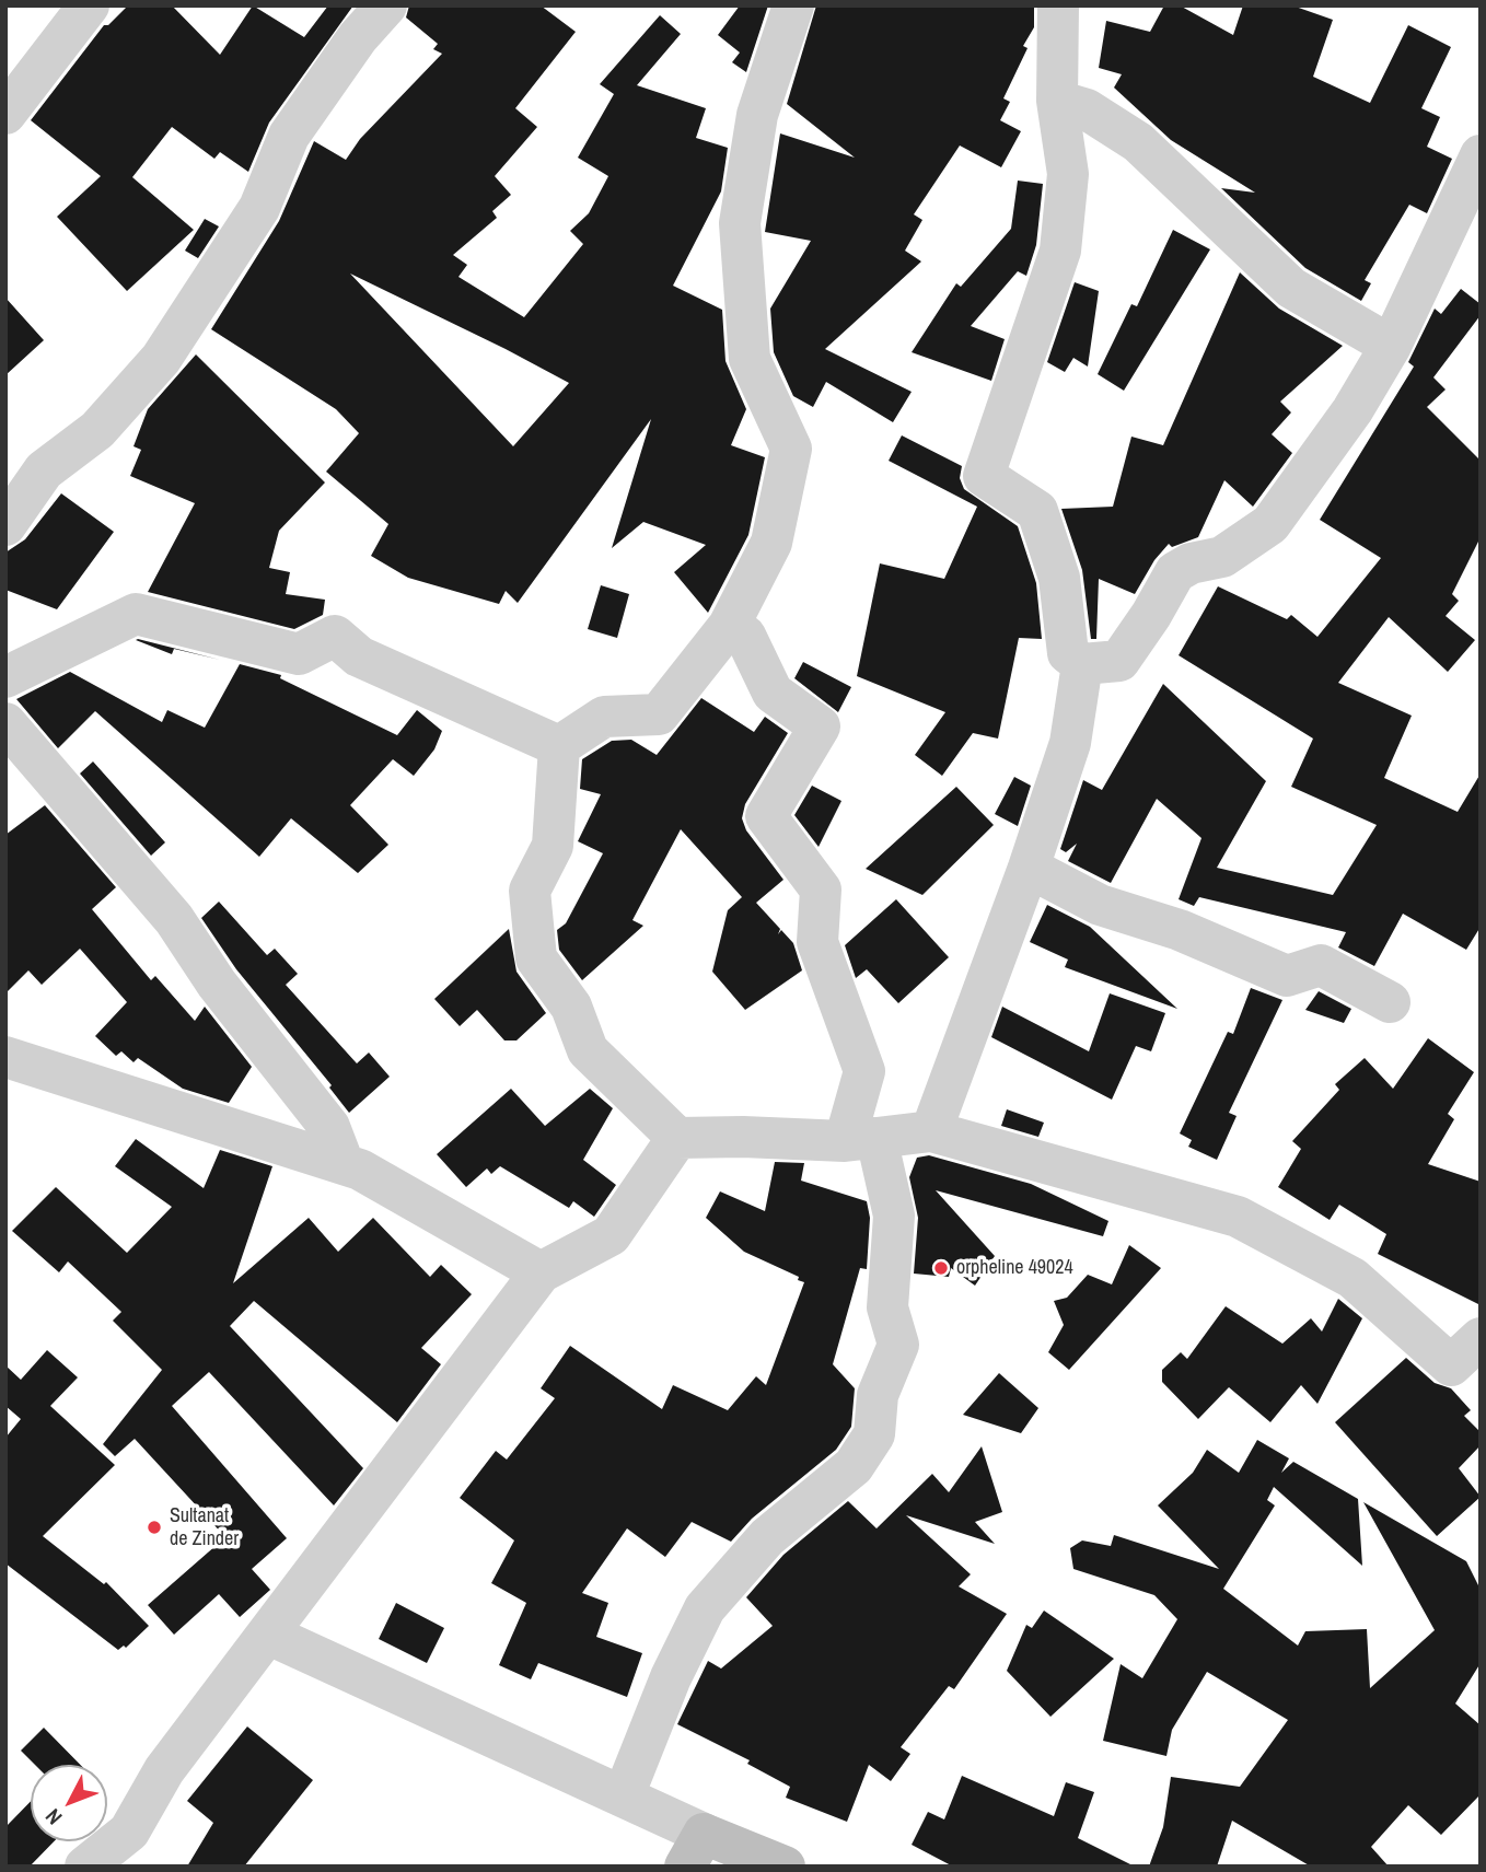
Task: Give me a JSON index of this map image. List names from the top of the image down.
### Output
{
  "places": ["orpheline 49024", "Sultanat de Zinder"],
  "north": "bottom left"
}
